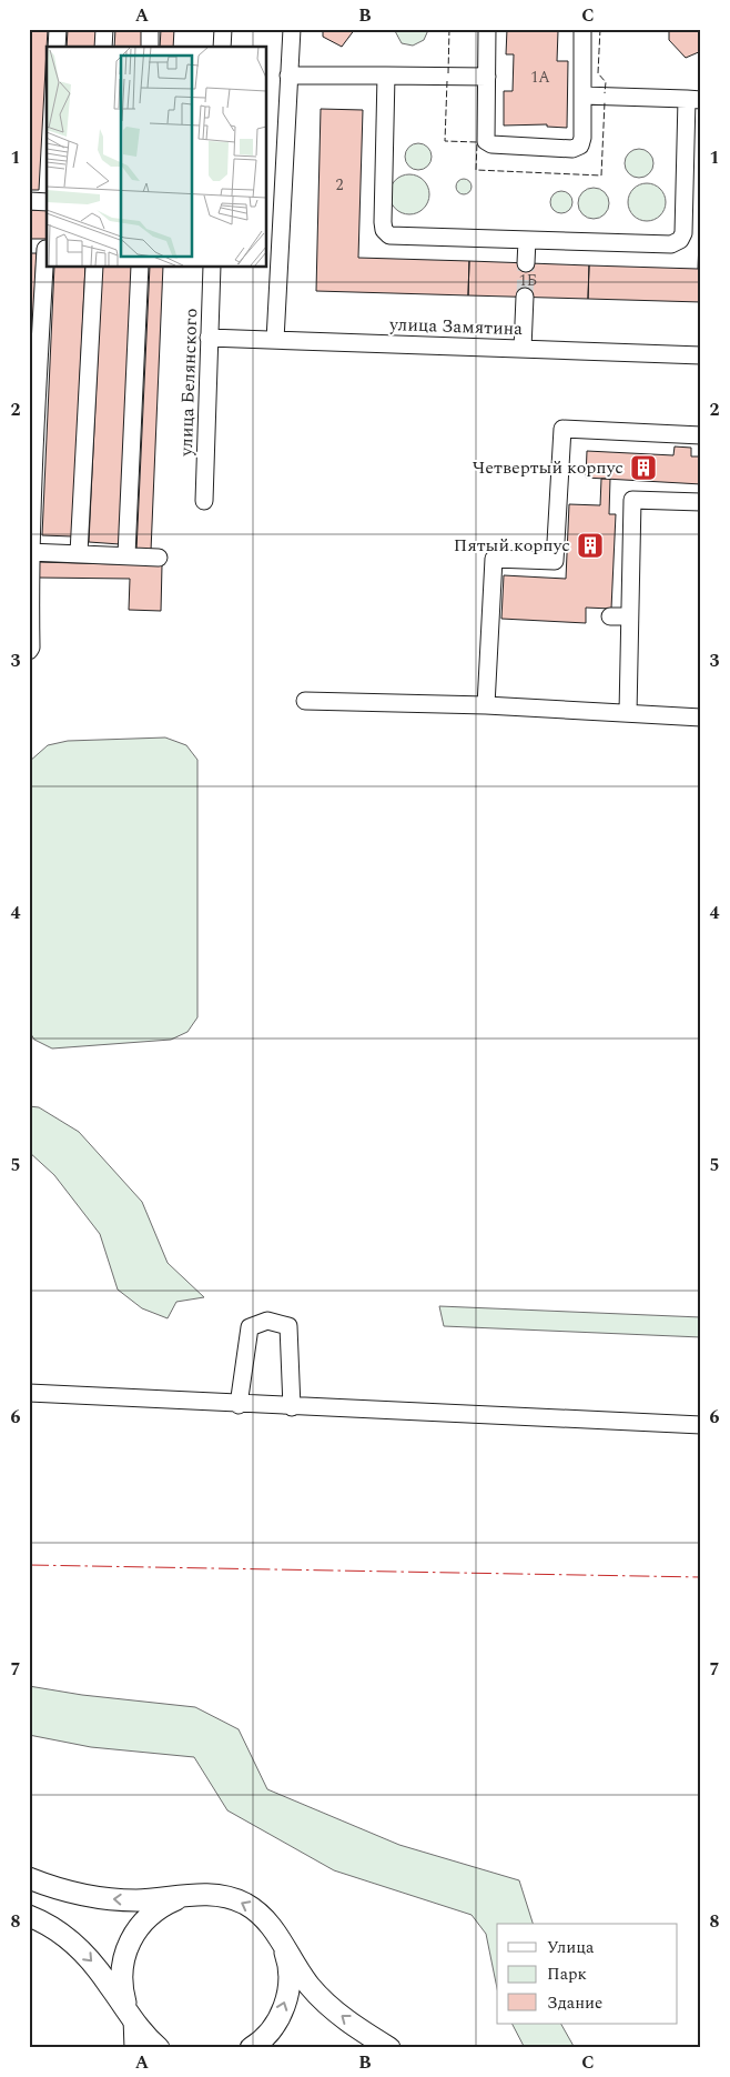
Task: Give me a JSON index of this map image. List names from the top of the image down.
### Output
{
  "streets": {
    "street": ["улица Замятина", "улица Белянского"]
  },
  "crossings": [
    ["улица Замятина", "улица Белянского"]
  ],
  "places": {
    "building": ["Четвертый корпус", "Пятый корпус"]
  },
  "house_numbers": ["1А", "2", "1Б"],
  "legend": ["Улица", "Парк", "Здание"],
  "grid": {
    "columns": ["A", "B", "C"],
    "rows": [
      "1",
      "2",
      "3",
      "4",
      "5",
      "6",
      "7",
      "8"
    ]
  }
}
